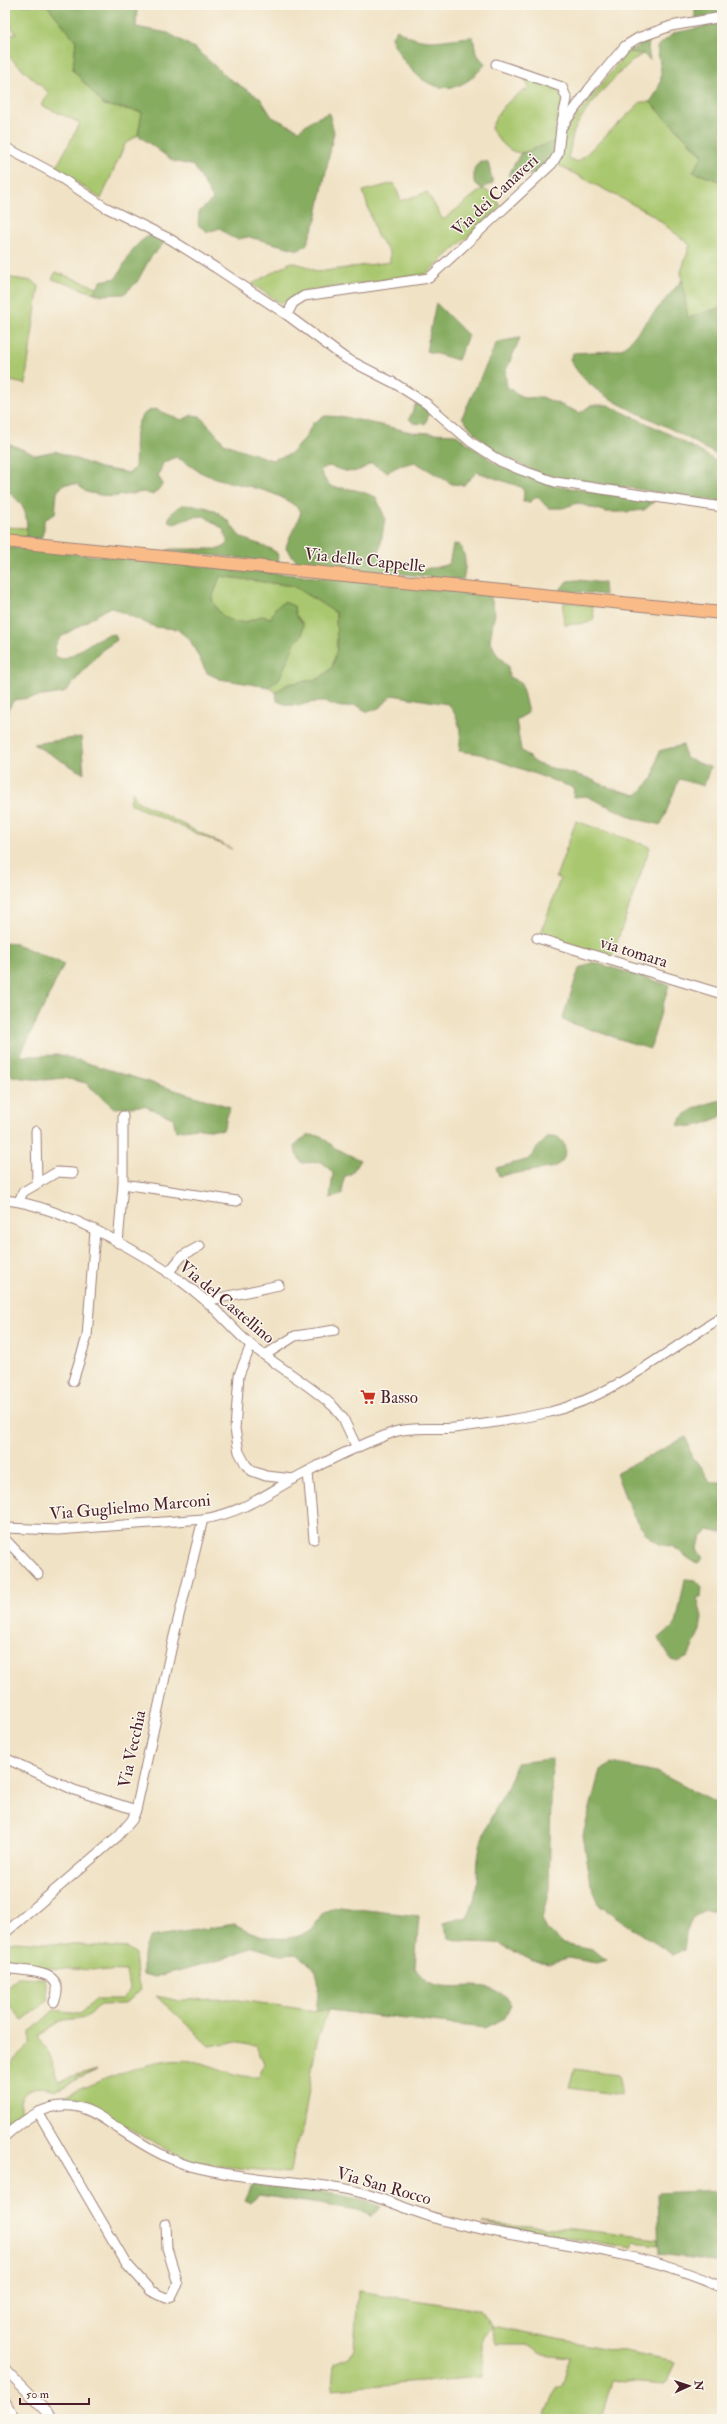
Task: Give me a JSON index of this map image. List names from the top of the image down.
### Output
{
  "streets": {
    "main road": ["Via delle Cappelle"],
    "street": [
      "Via dei Canaveri",
      "via tomara",
      "Via del Castellino",
      "Via Guglielmo Marconi",
      "Via Vecchia",
      "Via San Rocco"
    ]
  },
  "crossings": [
    ["Via del Castellino", "Via Guglielmo Marconi"],
    ["Via Guglielmo Marconi", "Via Vecchia"]
  ],
  "places": {
    "supermarket": ["Basso"]
  },
  "scale_bar": "50 m",
  "north": "right"
}
